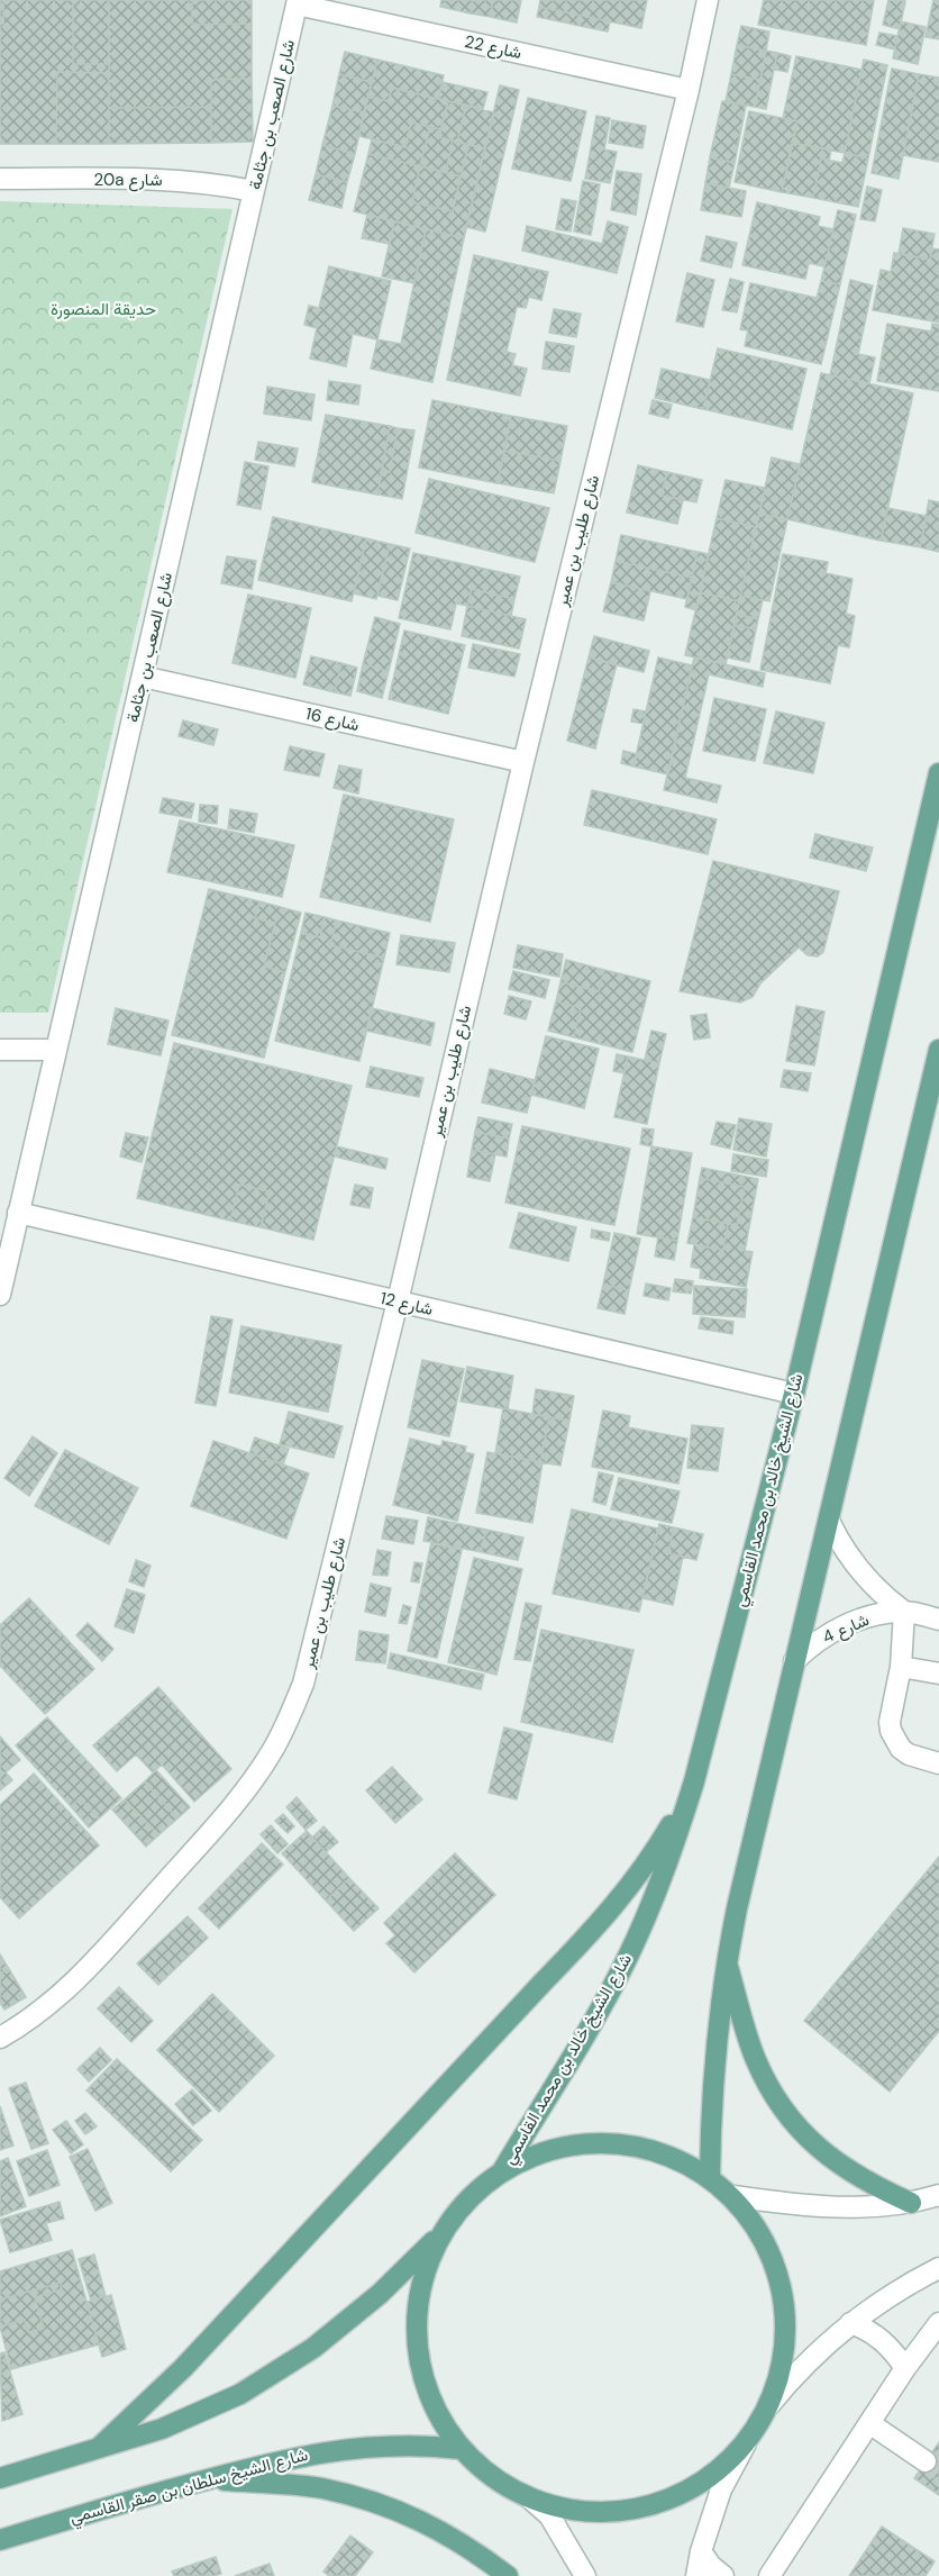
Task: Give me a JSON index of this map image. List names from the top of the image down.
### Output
{
  "streets": {
    "main road": ["شارع الشيخ خالد بن محمد القاسمي", "شارع الشيخ سلطان بن صقر القاسمي"],
    "street": [
      "شارع 22",
      "شارع الصعب بن جثامة",
      "20a شارع",
      "شارع طليب بن عمير",
      "شارع 16",
      "شارع 12",
      "شارع 4"
    ]
  },
  "crossings": [
    ["شارع 22", "شارع الصعب بن جثامة"],
    ["شارع 22", "شارع طليب بن عمير"],
    ["شارع الصعب بن جثامة", "20a شارع"],
    ["شارع الصعب بن جثامة", "شارع 16"],
    ["شارع الصعب بن جثامة", "شارع 12"],
    ["شارع طليب بن عمير", "شارع 16"],
    ["شارع طليب بن عمير", "شارع 12"],
    ["شارع 12", "شارع الشيخ خالد بن محمد القاسمي"]
  ],
  "parks": ["حديقة المنصورة"]
}
